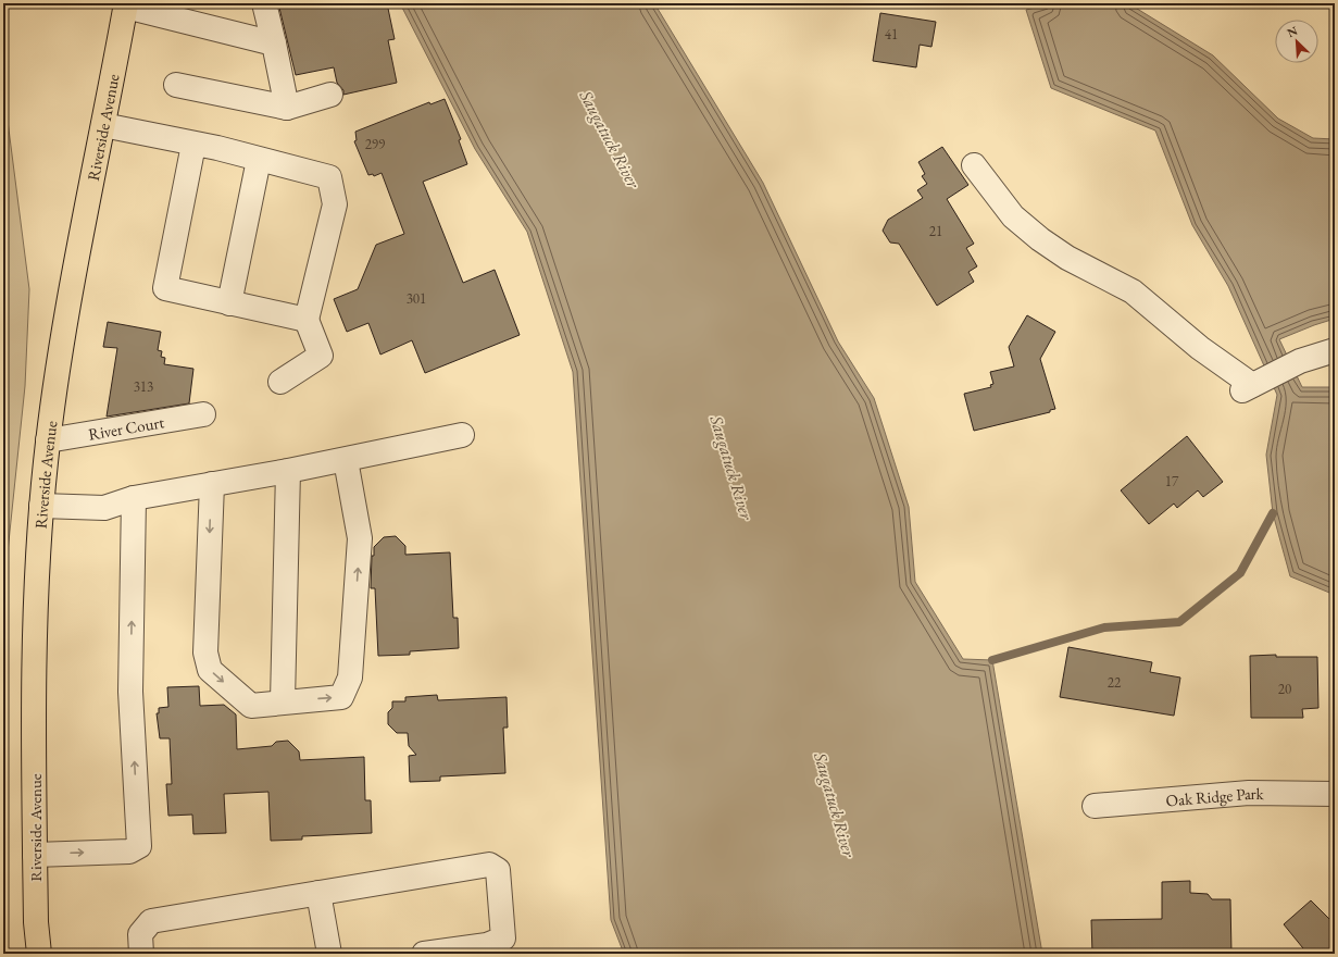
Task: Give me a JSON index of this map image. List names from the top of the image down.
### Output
{
  "streets": {
    "main road": ["Riverside Avenue"],
    "street": ["River Court", "Oak Ridge Park"]
  },
  "crossings": [
    ["Riverside Avenue", "River Court"]
  ],
  "water": ["Saugatuck River"],
  "house_numbers": [
    "41",
    "299",
    "21",
    "301",
    "313",
    "17",
    "22",
    "20"
  ],
  "north": "top left"
}
